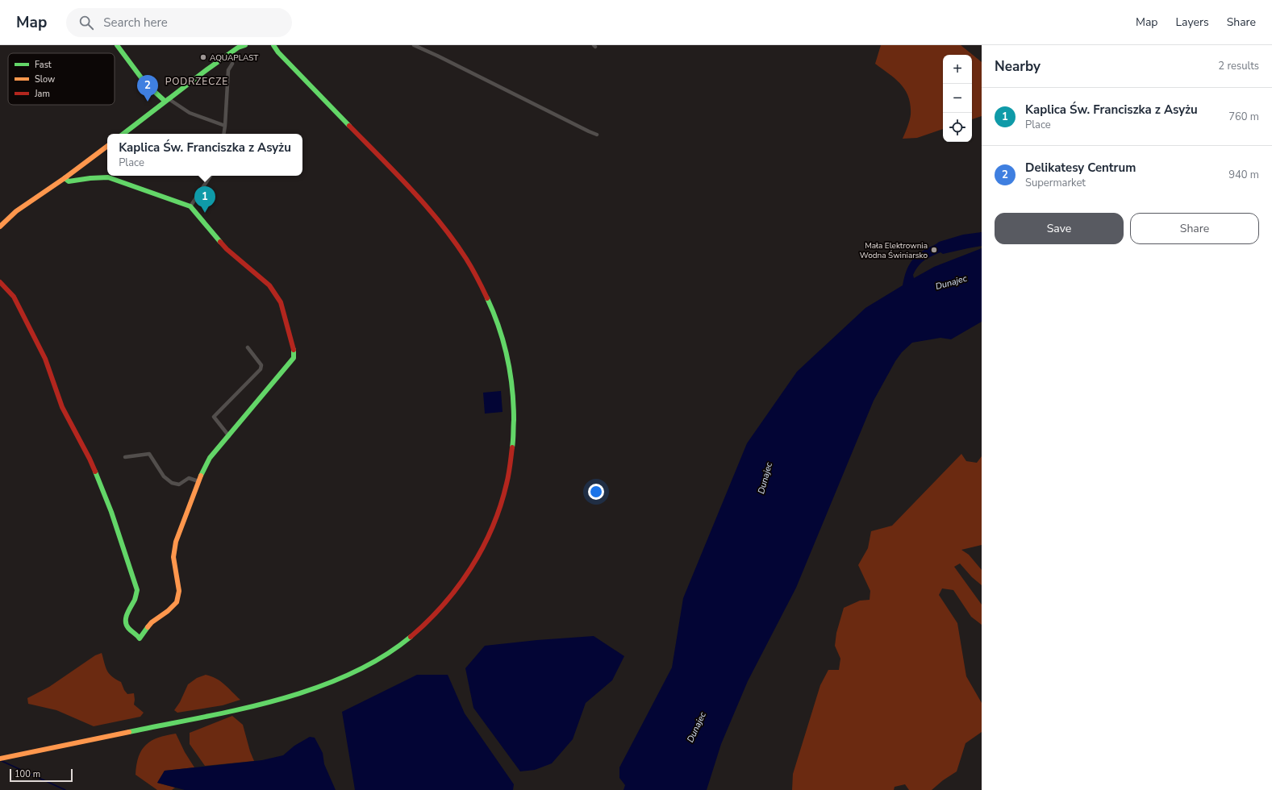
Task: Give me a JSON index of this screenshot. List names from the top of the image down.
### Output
{
  "districts": ["PODRZECZE"],
  "water": ["Dunajec"],
  "places": ["AQUAPLAST", "Mała Elektrownia Wodna Świniarsko"],
  "legend": ["Fast", "Slow", "Jam"],
  "scale_bar": "100 m",
  "page": {
    "header": "Map",
    "search": "Search here",
    "nav": ["Map", "Layers", "Share"],
    "heading": ["Nearby", "2 results"],
    "map_buttons": ["+", "−"],
    "pins": ["2", "1"],
    "list": [
      {
        "mark": "1",
        "name": "Kaplica Św. Franciszka z Asyżu",
        "note": "Place",
        "value": "760 m"
      },
      {
        "mark": "2",
        "name": "Delikatesy Centrum",
        "note": "Supermarket",
        "value": "940 m"
      }
    ],
    "popup": ["Kaplica Św. Franciszka z Asyżu", "Place"],
    "buttons": ["Save", "Share"],
    "scale": "100 m"
  }
}
